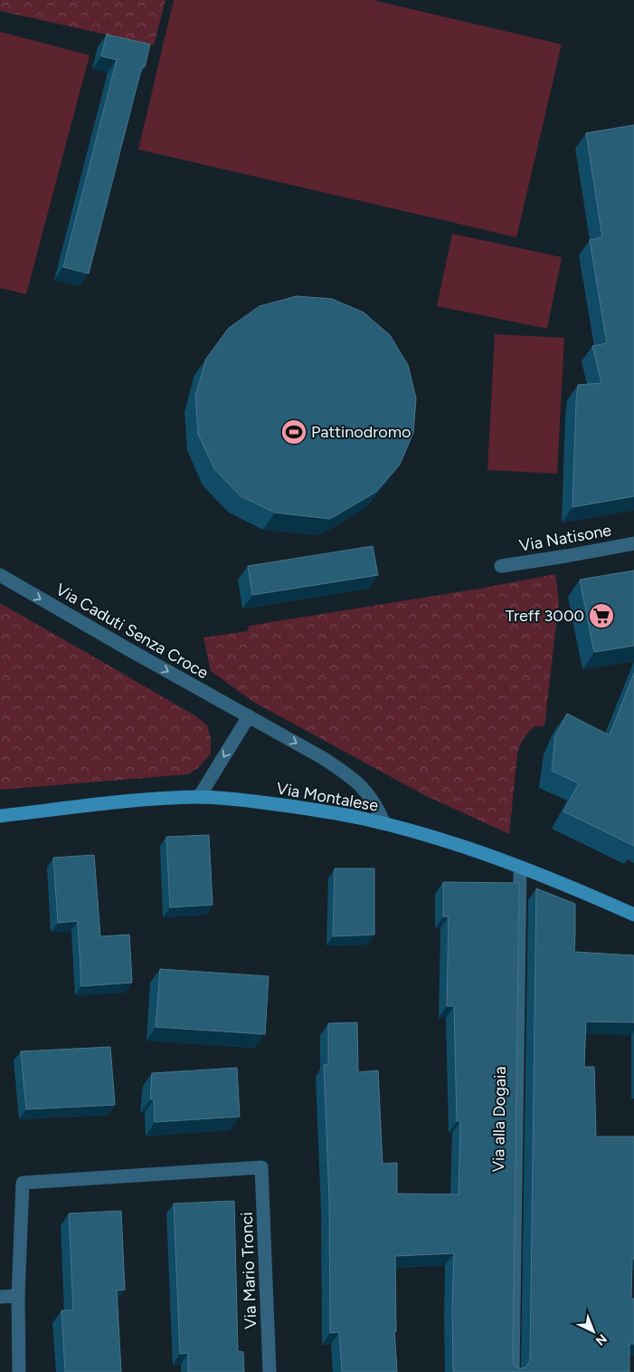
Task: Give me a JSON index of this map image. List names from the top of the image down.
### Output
{
  "streets": {
    "street": [
      "Via Natisone",
      "Via Caduti Senza Croce",
      "Via Montalese",
      "Via alla Dogaia",
      "Via Mario Tronci"
    ]
  },
  "crossings": [
    ["Via Caduti Senza Croce", "Via Montalese"],
    ["Via Montalese", "Via alla Dogaia"]
  ],
  "one_way": ["Via Caduti Senza Croce"],
  "places": {
    "sports": ["Pattinodromo"],
    "supermarket": ["Treff 3000"]
  },
  "north": "bottom right"
}
